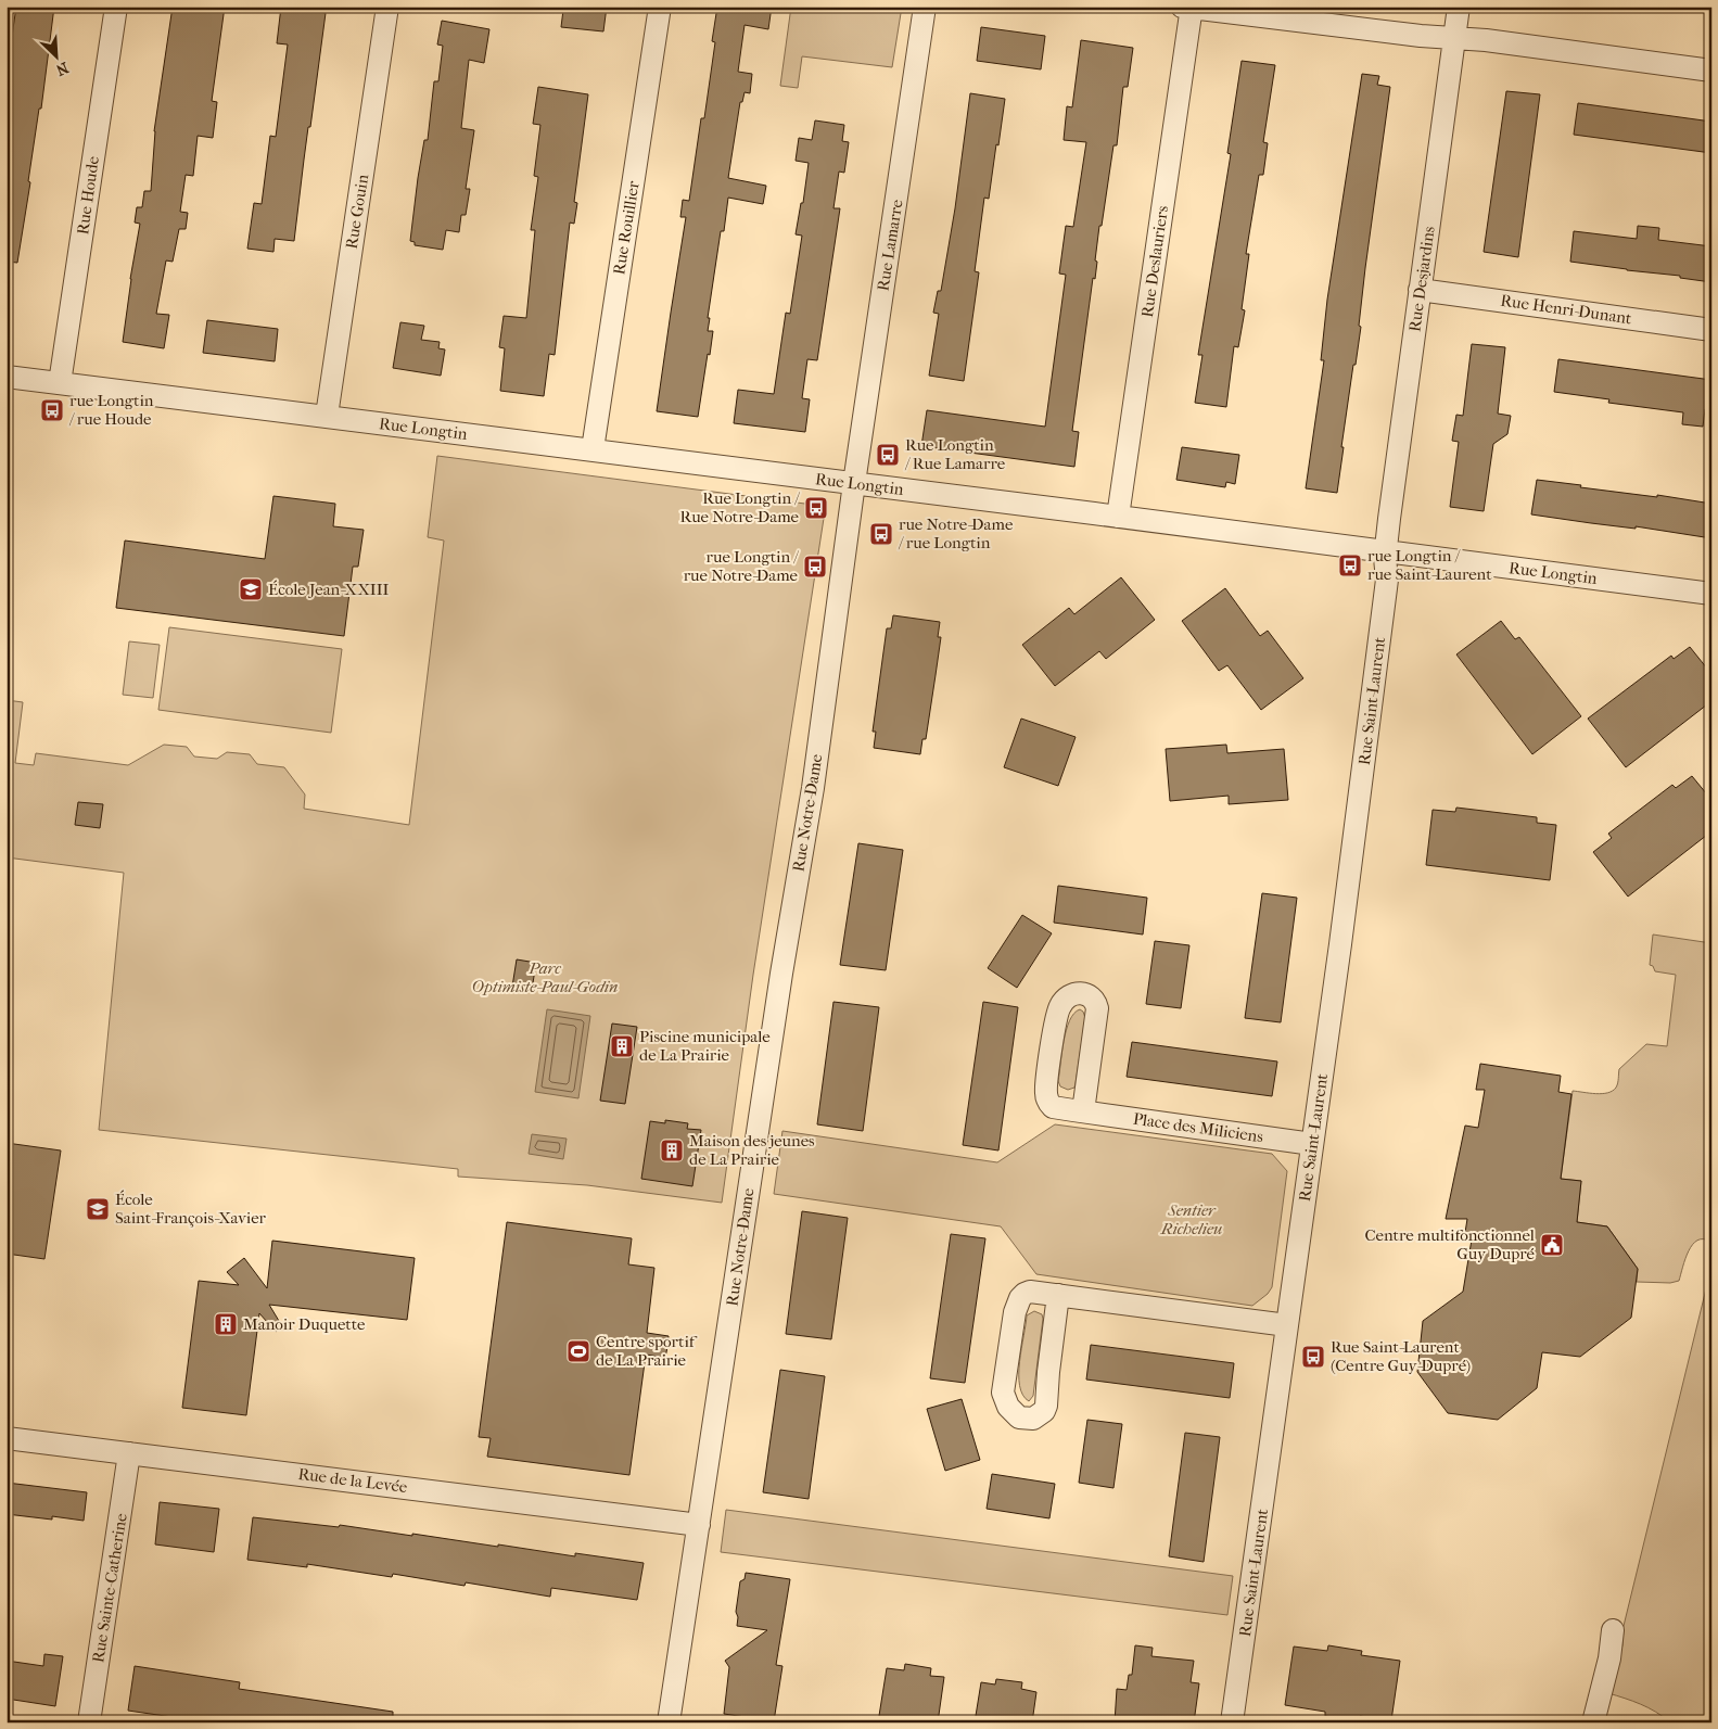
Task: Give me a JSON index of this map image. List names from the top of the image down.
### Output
{
  "streets": {
    "street": [
      "Rue Houde",
      "Rue Gouin",
      "Rue Rouillier",
      "Rue Lamarre",
      "Rue Deslauriers",
      "Rue Desjardins",
      "Rue Henri-Dunant",
      "Rue Longtin",
      "Rue Saint-Laurent",
      "Rue Notre-Dame",
      "Place des Miliciens",
      "Rue de la Levée",
      "Rue Sainte-Catherine"
    ]
  },
  "crossings": [
    ["Rue Houde", "Rue Longtin"],
    ["Rue Gouin", "Rue Longtin"],
    ["Rue Rouillier", "Rue Longtin"],
    ["Rue Lamarre", "Rue Longtin"],
    ["Rue Lamarre", "Rue Notre-Dame"],
    ["Rue Deslauriers", "Rue Longtin"],
    ["Rue Desjardins", "Rue Henri-Dunant"],
    ["Rue Desjardins", "Rue Longtin"],
    ["Rue Desjardins", "Rue Saint-Laurent"],
    ["Rue Longtin", "Rue Saint-Laurent"],
    ["Rue Longtin", "Rue Notre-Dame"],
    ["Rue Saint-Laurent", "Place des Miliciens"],
    ["Rue Notre-Dame", "Rue de la Levée"],
    ["Rue de la Levée", "Rue Sainte-Catherine"]
  ],
  "parks": ["Parc Optimiste-Paul-Godin", "Sentier Richelieu"],
  "places": {
    "bus stop": [
      "rue Longtin / rue Houde",
      "Rue Longtin / Rue Lamarre",
      "Rue Longtin / Rue Notre-Dame",
      "rue Notre-Dame / rue Longtin",
      "rue Longtin / rue Saint-Laurent",
      "rue Longtin / rue Notre-Dame",
      "Rue Saint-Laurent (Centre Guy-Dupré)"
    ],
    "school or university": ["École Jean-XXIII", "École Saint-François-Xavier"],
    "building": ["Piscine municipale de La Prairie", "Maison des jeunes de La Prairie", "Manoir Duquette"],
    "public building": ["Centre multifonctionnel Guy Dupré"],
    "sports": ["Centre sportif de La Prairie"]
  },
  "north": "bottom right"
}
